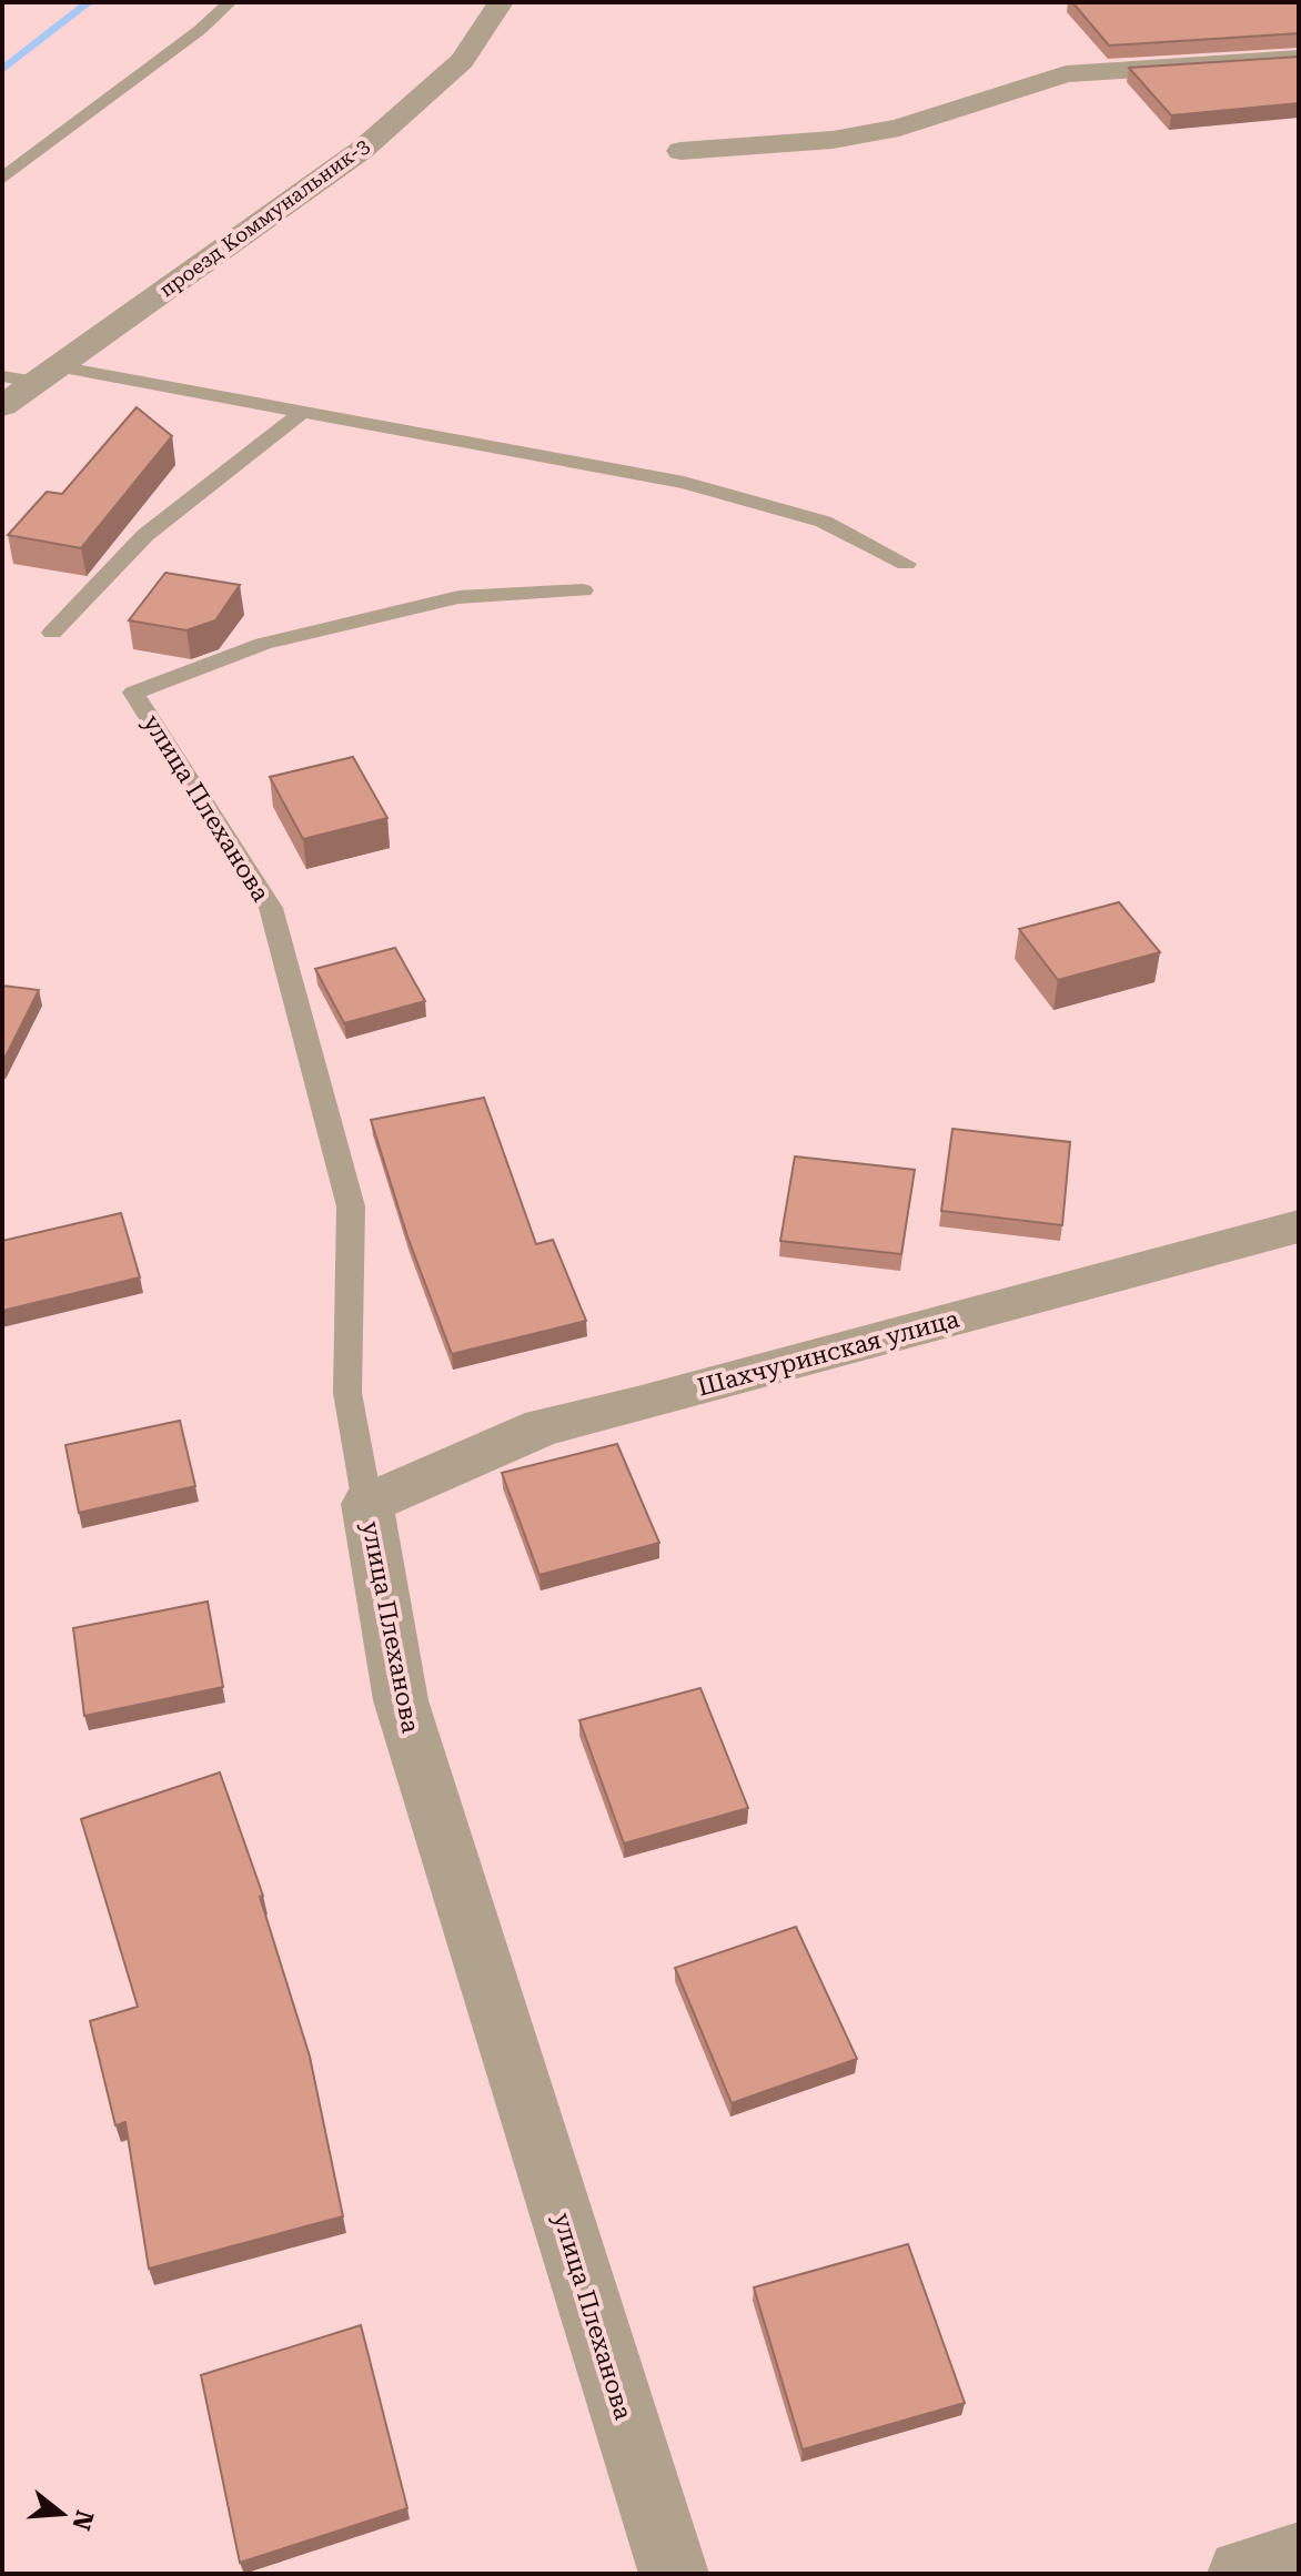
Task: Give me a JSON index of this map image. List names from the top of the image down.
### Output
{
  "streets": {
    "street": ["проезд Коммунальник-3", "улица Плеханова", "Шахчуринская улица"]
  },
  "crossings": [
    ["улица Плеханова", "Шахчуринская улица"]
  ],
  "north": "right"
}
